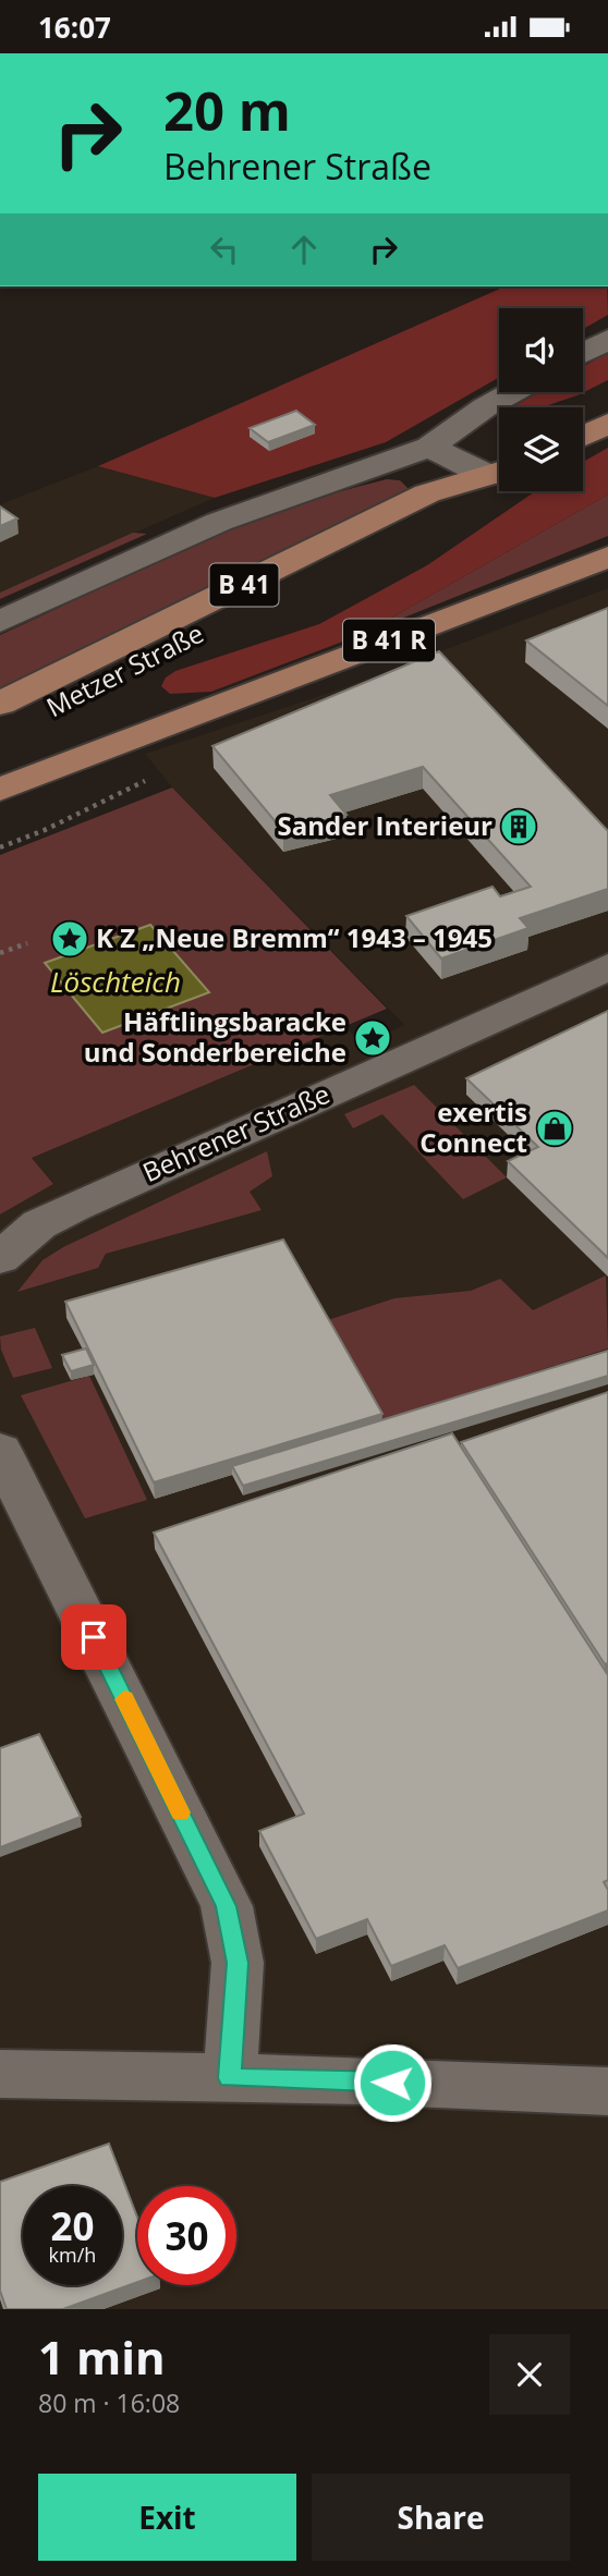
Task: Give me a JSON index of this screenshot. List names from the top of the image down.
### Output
{
  "streets": {
    "main road": ["B 41", "B 41 R", "Metzer Straße"],
    "street": ["Behrener Straße"]
  },
  "water": ["Löschteich"],
  "places": {
    "building": ["Sander Interieur"],
    "place": ["K Z „Neue Bremm“ 1943 – 1945", "Häftlingsbaracke und Sonderbereiche"],
    "shop": ["exertis Connect"]
  },
  "page": {
    "status": "16:07",
    "turn": ["20 m", "Behrener Straße"],
    "speed": "20 km/h",
    "limit": "30",
    "heading": ["1 min", "80 m · 16:08"],
    "buttons": ["Exit", "Share"]
  }
}
